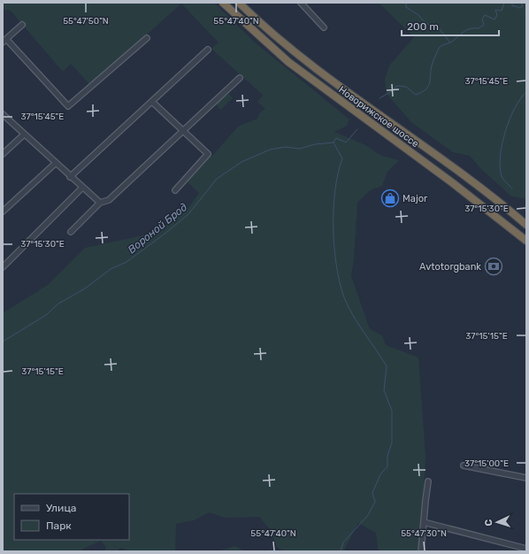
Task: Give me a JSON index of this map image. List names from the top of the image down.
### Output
{
  "streets": {
    "highway": ["Новорижское шоссе"]
  },
  "water": ["Вороной Брод"],
  "places": {
    "shop": ["Major"],
    "bank": ["Avtotorgbank"]
  },
  "legend": ["Улица", "Парк"],
  "scale_bar": "200 m",
  "north": "left",
  "coordinates": [
    "55°47'50\"N",
    "55°47'40\"N",
    "37°15'45\"E",
    "37°15'30\"E",
    "37°15'15\"E",
    "37°15'00\"E",
    "55°47'30\"N"
  ]
}
